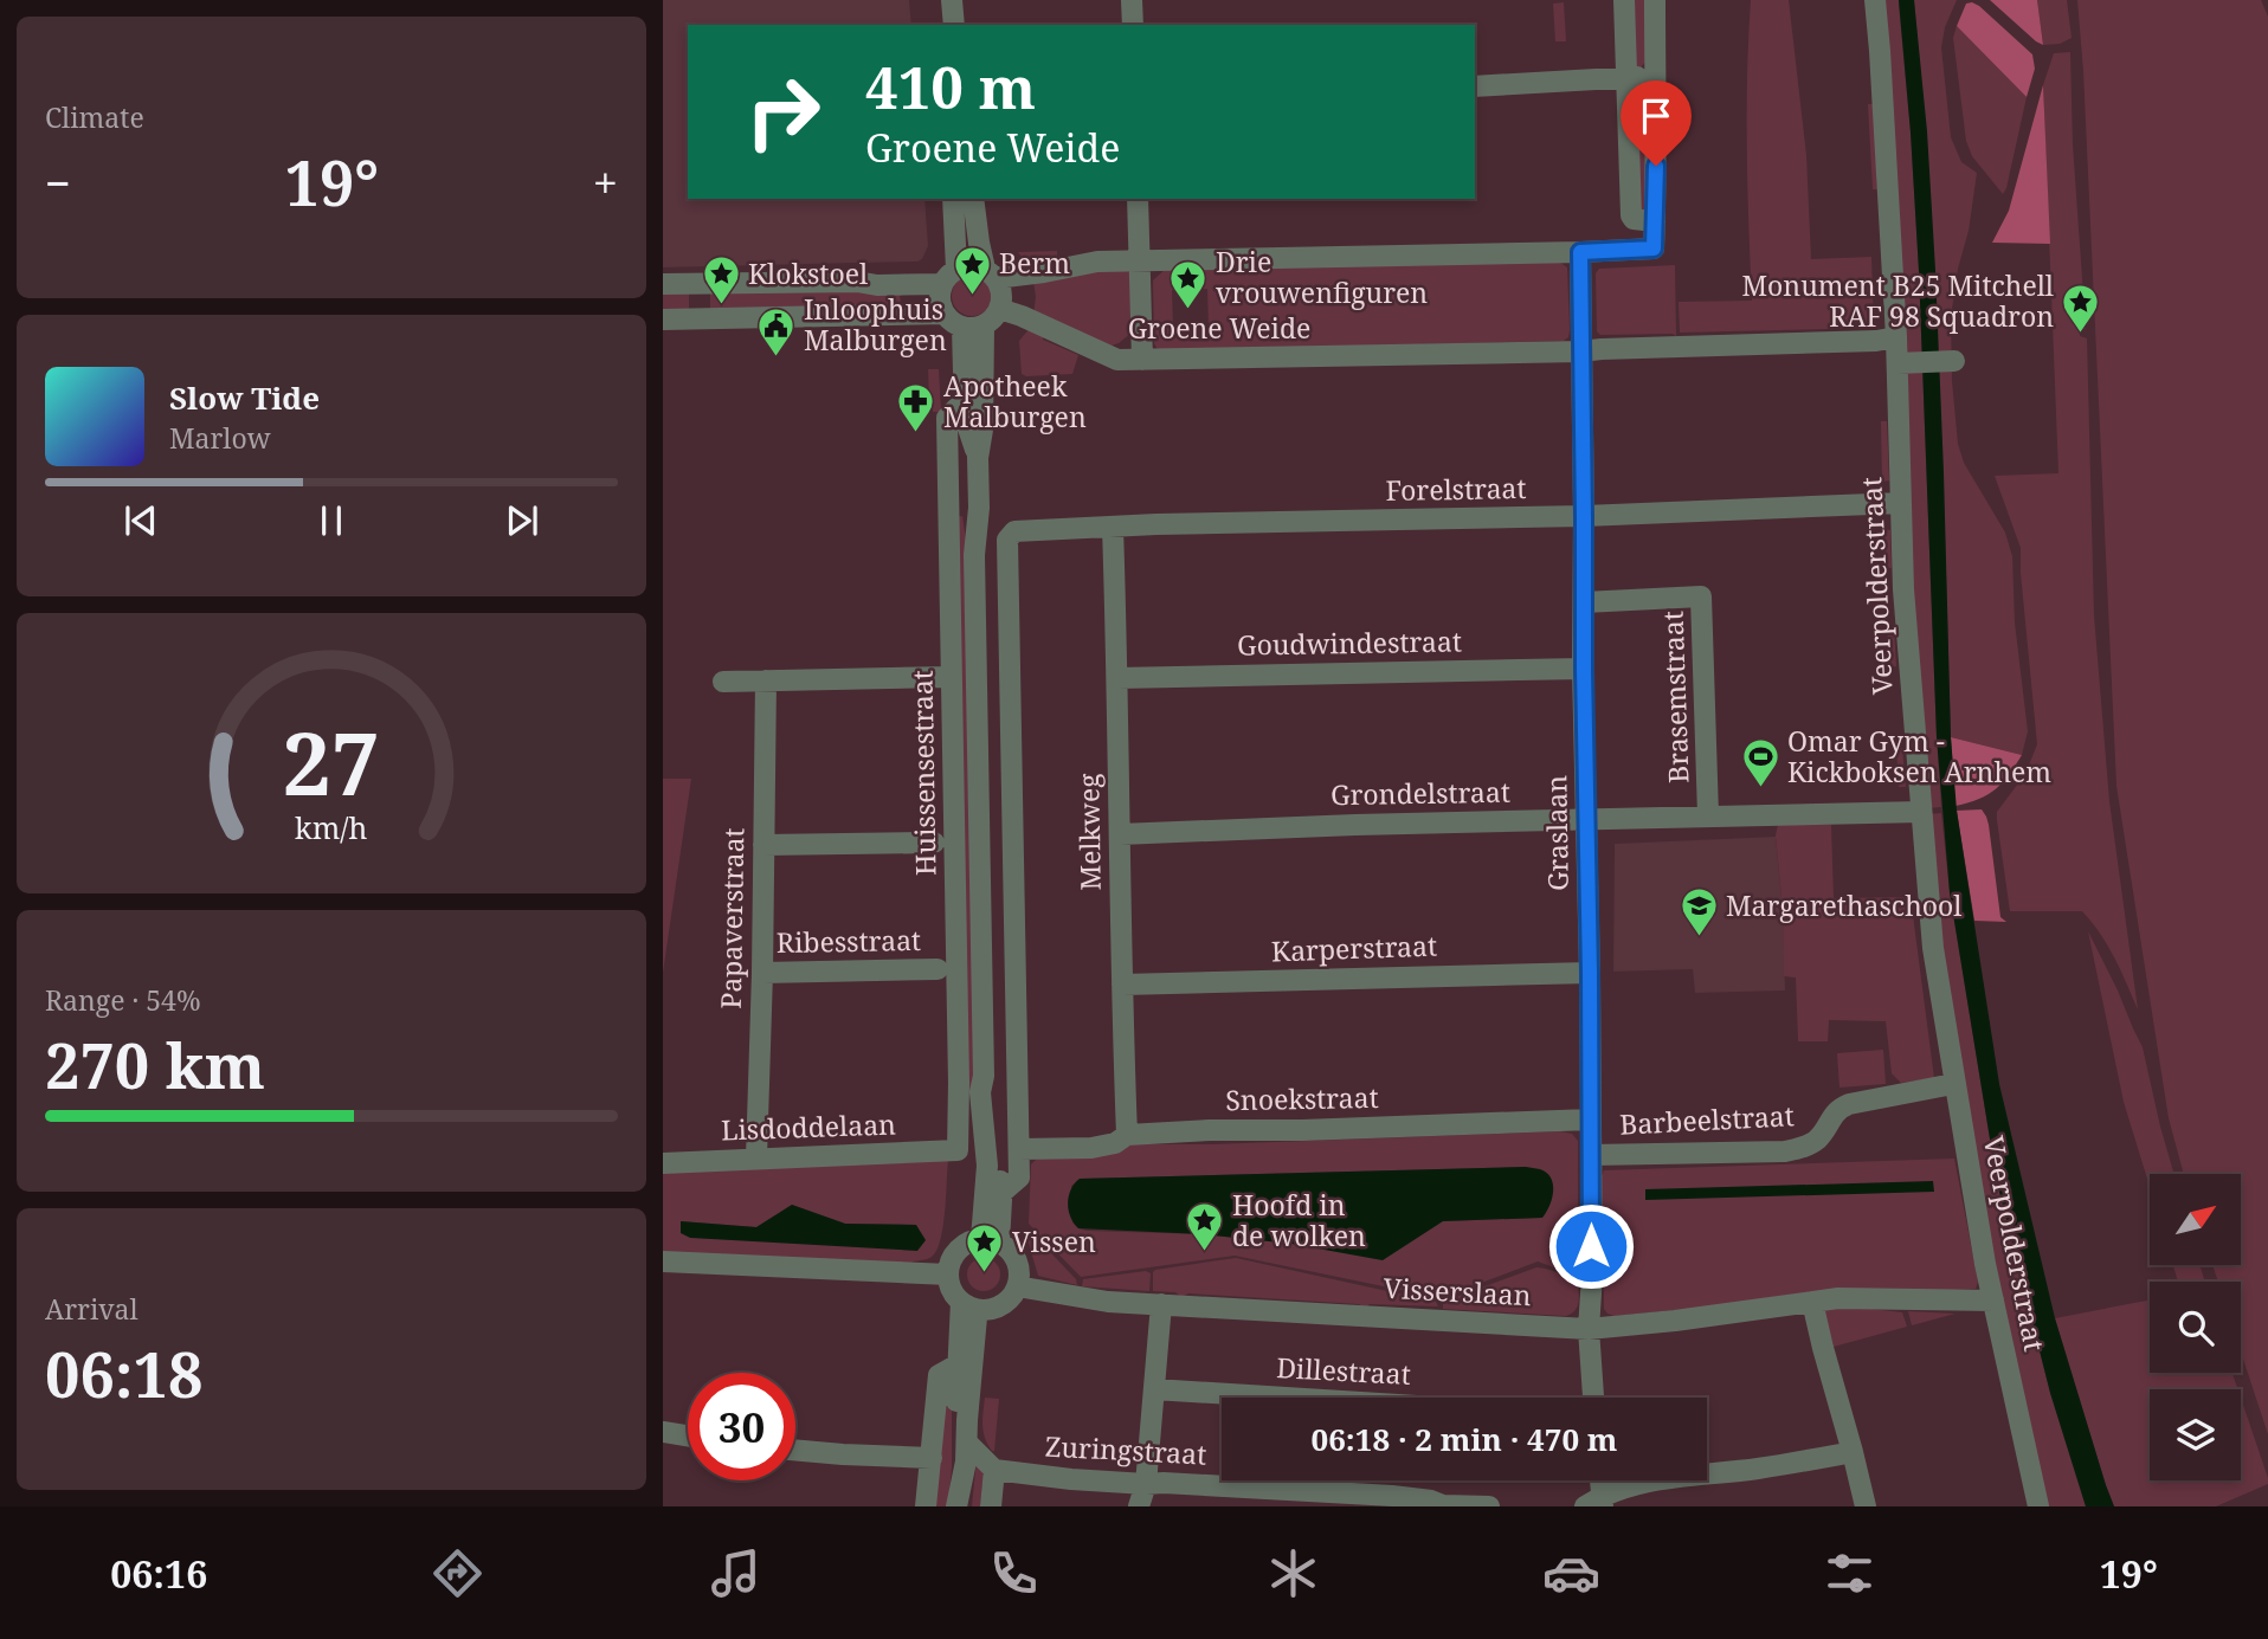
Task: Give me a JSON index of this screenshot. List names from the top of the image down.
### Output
{
  "streets": {
    "street": [
      "Groene Weide",
      "Forelstraat",
      "Veerpolderstraat",
      "Goudwindestraat",
      "Brasemstraat",
      "Huissensestraat",
      "Grondelstraat",
      "Melkweg",
      "Graslaan",
      "Papaverstraat",
      "Ribesstraat",
      "Karperstraat",
      "Snoekstraat",
      "Barbeelstraat",
      "Lisdoddelaan",
      "Visserslaan",
      "Dillestraat",
      "Zuringstraat"
    ]
  },
  "crossings": [
    ["Groene Weide", "Veerpolderstraat"],
    ["Groene Weide", "Huissensestraat"],
    ["Groene Weide", "Graslaan"],
    ["Forelstraat", "Veerpolderstraat"],
    ["Forelstraat", "Huissensestraat"],
    ["Forelstraat", "Melkweg"],
    ["Forelstraat", "Graslaan"],
    ["Veerpolderstraat", "Grondelstraat"],
    ["Veerpolderstraat", "Barbeelstraat"],
    ["Veerpolderstraat", "Visserslaan"],
    ["Goudwindestraat", "Melkweg"],
    ["Goudwindestraat", "Graslaan"],
    ["Brasemstraat", "Grondelstraat"],
    ["Brasemstraat", "Graslaan"],
    ["Huissensestraat", "Snoekstraat"],
    ["Huissensestraat", "Lisdoddelaan"],
    ["Huissensestraat", "Visserslaan"],
    ["Grondelstraat", "Melkweg"],
    ["Grondelstraat", "Graslaan"],
    ["Melkweg", "Karperstraat"],
    ["Melkweg", "Snoekstraat"],
    ["Graslaan", "Karperstraat"],
    ["Graslaan", "Snoekstraat"],
    ["Graslaan", "Barbeelstraat"],
    ["Graslaan", "Visserslaan"],
    ["Papaverstraat", "Ribesstraat"],
    ["Papaverstraat", "Lisdoddelaan"]
  ],
  "places": {
    "place": [
      "Berm",
      "Klokstoel",
      "Drie vrouwenfiguren",
      "Monument B25 Mitchell RAF 98 Squadron",
      "Hoofd in de wolken",
      "Vissen"
    ],
    "public building": ["Inloophuis Malburgen"],
    "pharmacy": ["Apotheek Malburgen"],
    "sports": ["Omar Gym - Kickboksen Arnhem"],
    "school or university": ["Margarethaschool"]
  },
  "north": "top right",
  "page": {
    "tile": [
      "Climate",
      ["Range · 54%", "270 km"],
      ["Arrival", "06:18"]
    ],
    "turn": ["410 m", "Groene Weide"],
    "heat": ["−", "19°", "+"],
    "song": ["Slow Tide", "Marlow"],
    "limit": "30",
    "trip": "06:18 · 2 min · 470 m",
    "tabs": ["06:16", "19°"],
    "gauge": ["27", "km/h"]
  }
}
